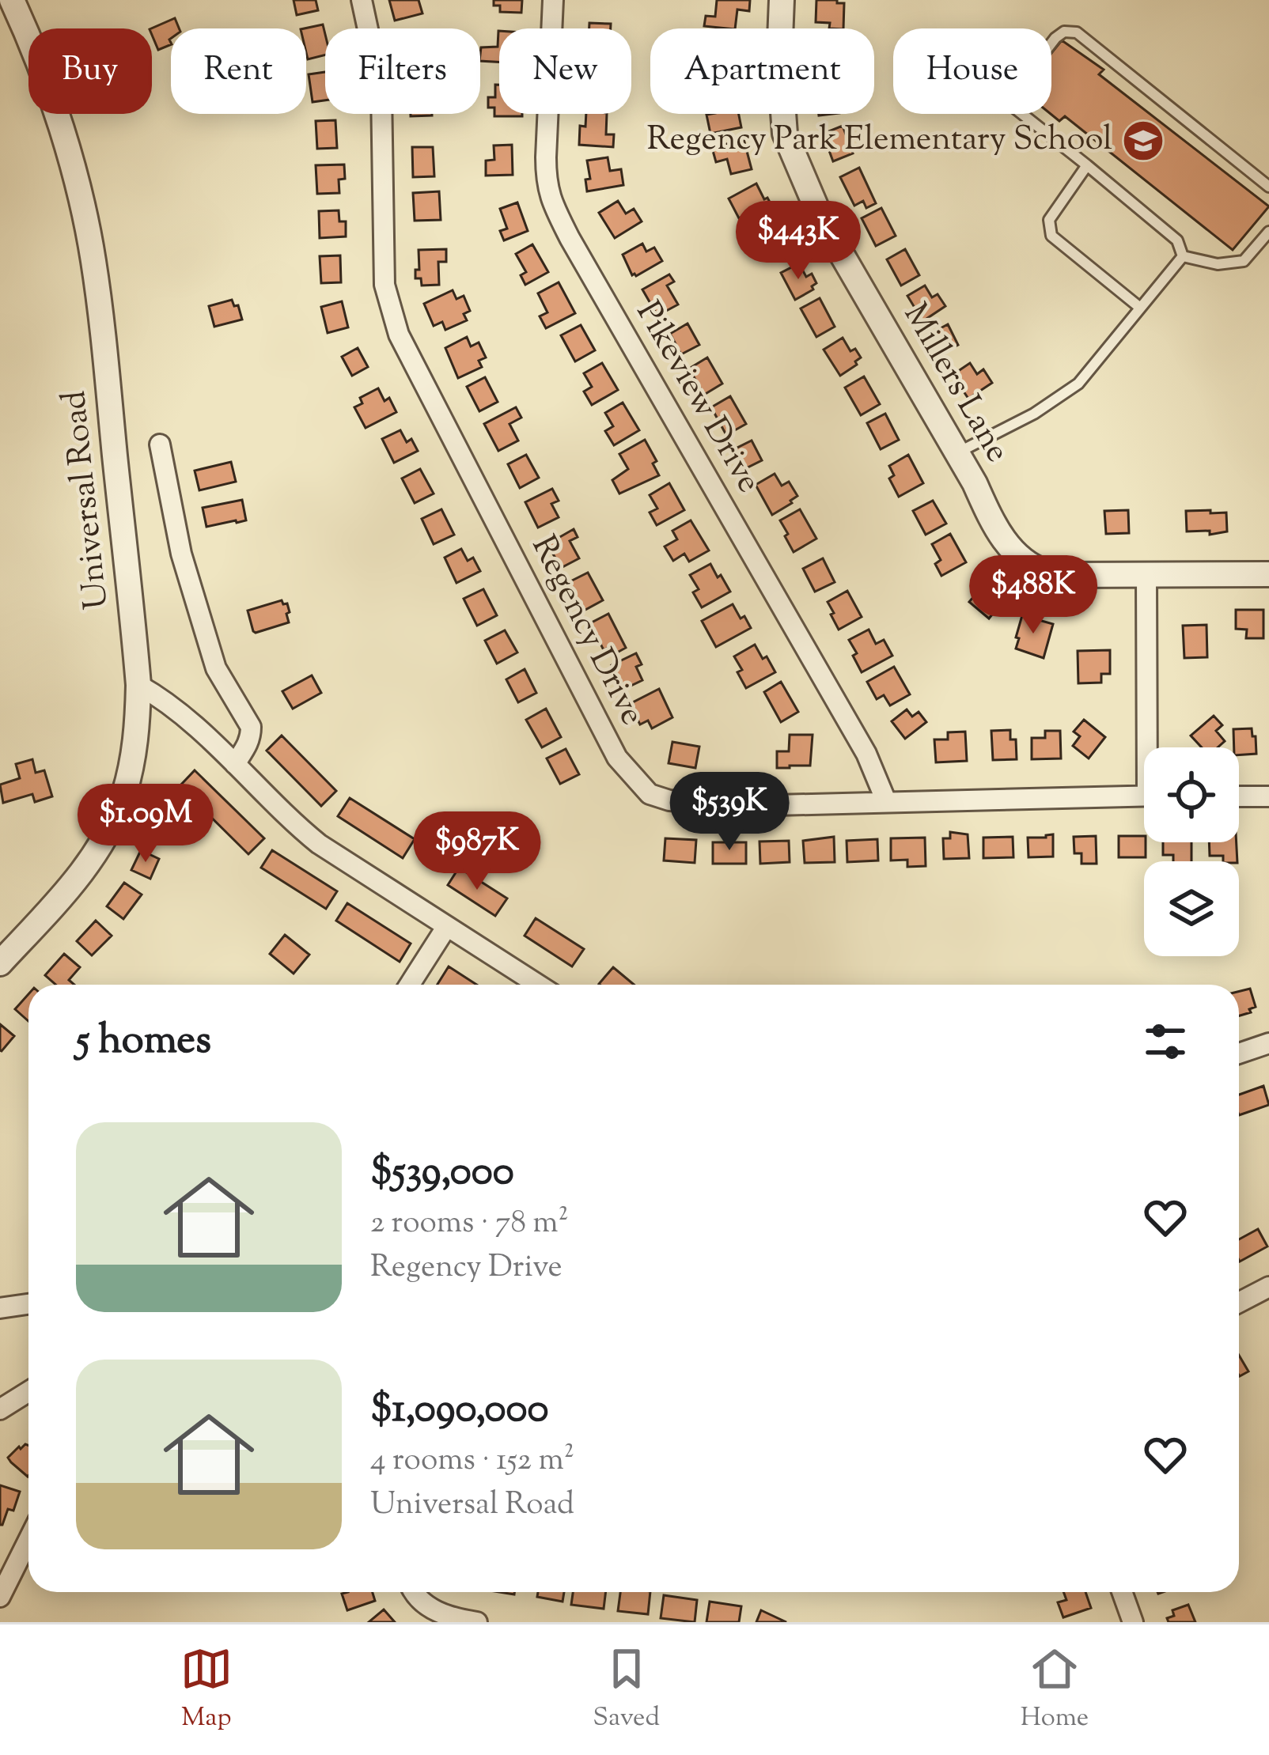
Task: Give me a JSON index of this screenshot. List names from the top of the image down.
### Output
{
  "streets": {
    "street": [
      "Millers Lane",
      "Pikeview Drive",
      "Universal Road",
      "Regency Drive"
    ]
  },
  "crossings": [
    ["Pikeview Drive", "Regency Drive"]
  ],
  "places": {
    "school or university": ["Regency Park Elementary School"]
  },
  "page": {
    "chip": [
      "Buy",
      "Rent",
      "Filters",
      "New",
      "Apartment",
      "House"
    ],
    "price": [
      "$443K",
      "$488K",
      "$539K",
      "$1.09M",
      "$987K"
    ],
    "heading": "5 homes",
    "list": [
      {
        "name": "$539,000",
        "note": "2 rooms · 78 m² · Regency Drive"
      },
      {
        "name": "$1,090,000",
        "note": "4 rooms · 152 m² · Universal Road"
      }
    ],
    "tabs": ["Map", "Saved", "Home"]
  }
}
